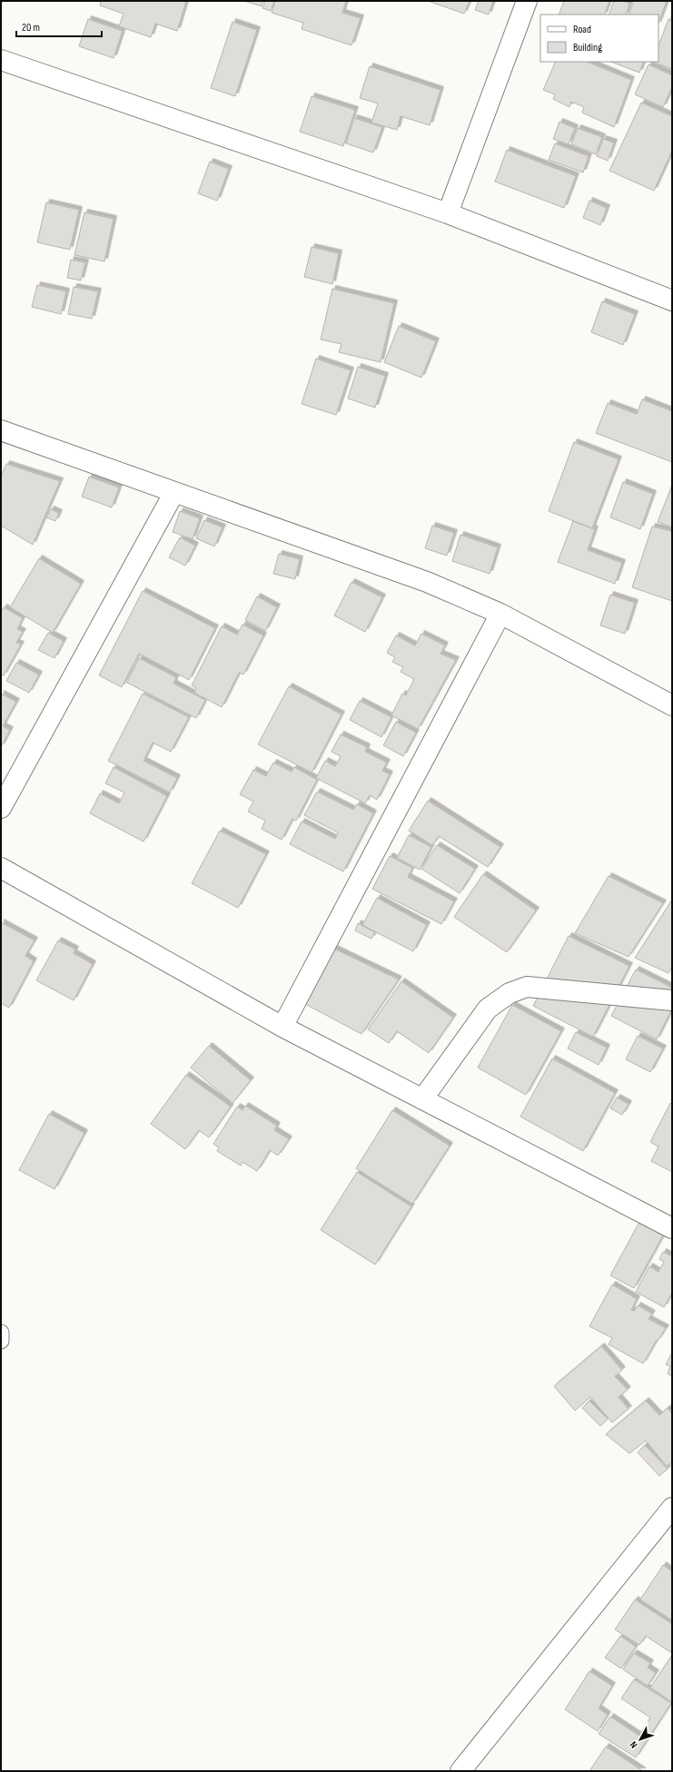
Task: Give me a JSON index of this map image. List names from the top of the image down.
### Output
{
  "legend": ["Road", "Building"],
  "scale_bar": "20 m",
  "north": "bottom left"
}
